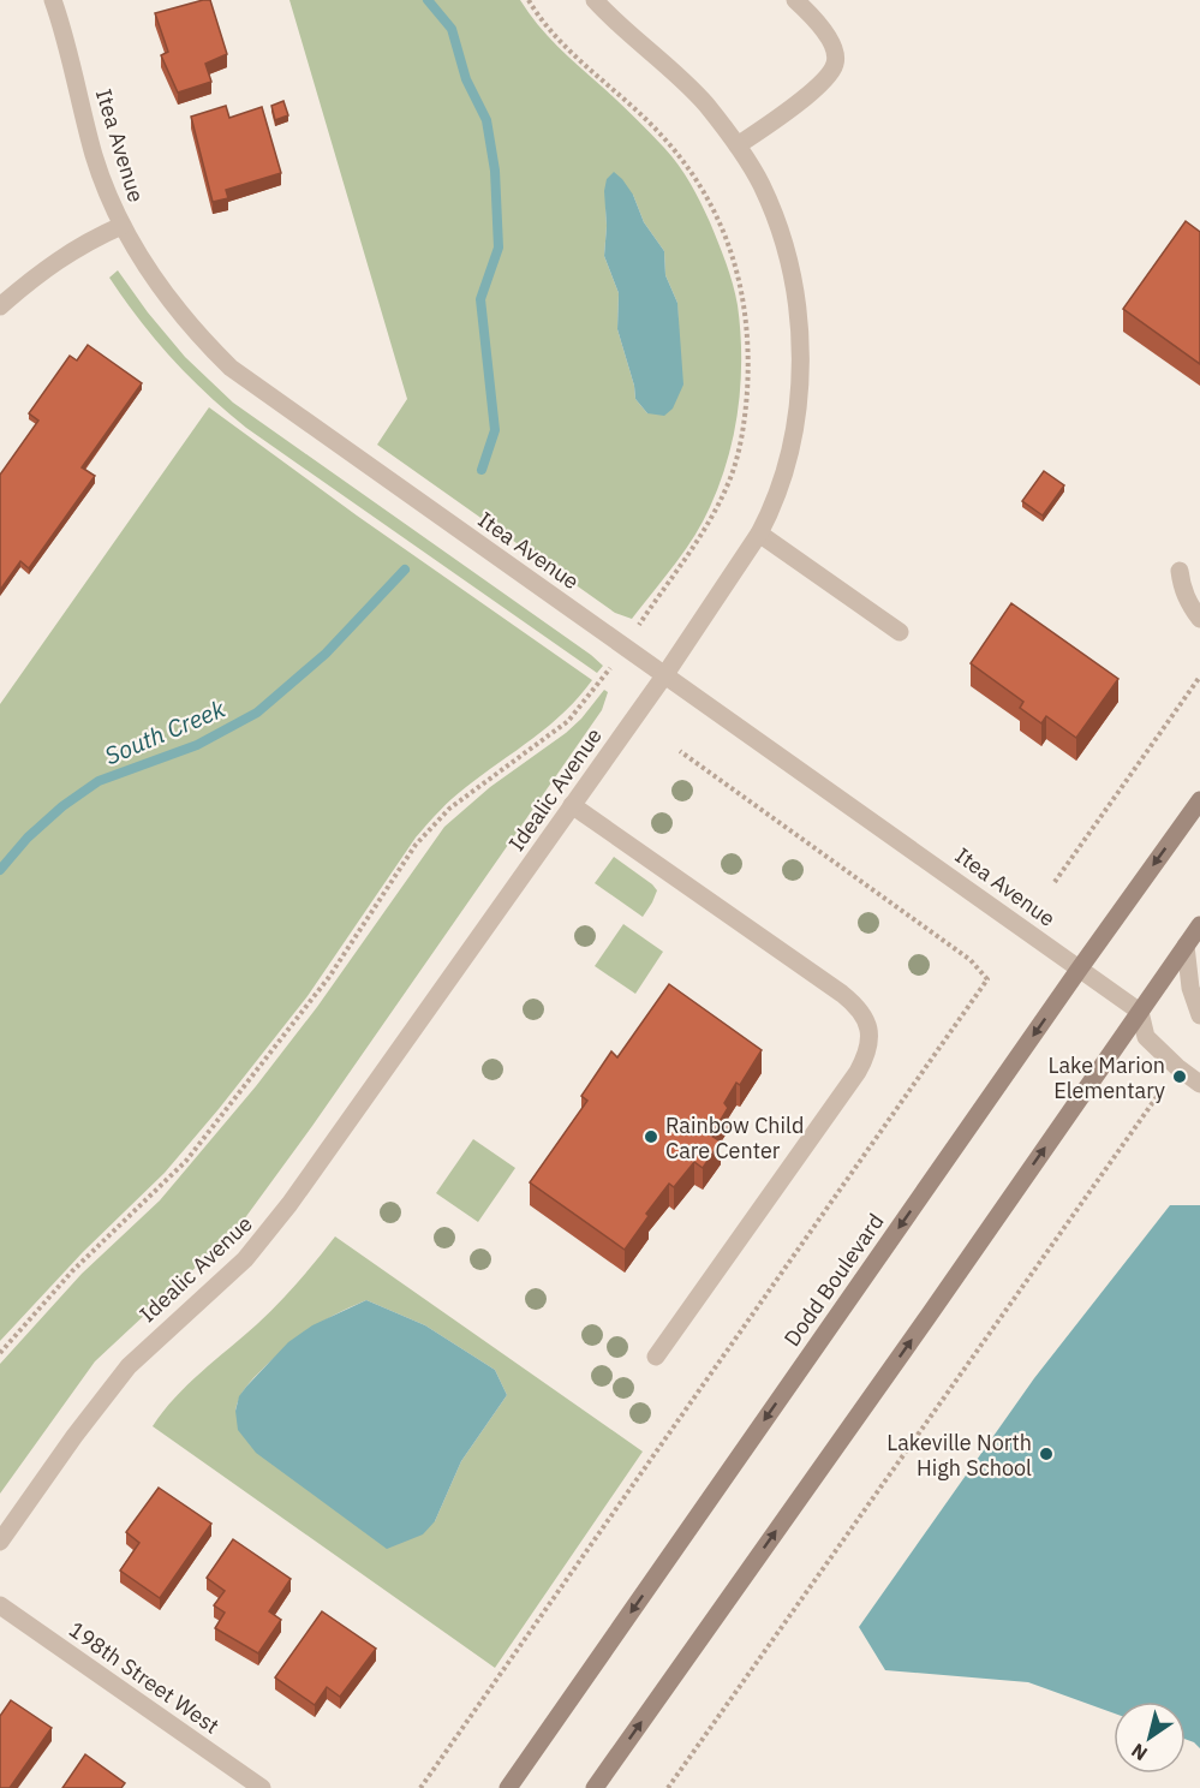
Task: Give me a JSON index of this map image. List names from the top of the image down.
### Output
{
  "streets": {
    "main road": ["Dodd Boulevard"],
    "street": ["Itea Avenue", "Idealic Avenue", "198th Street West"]
  },
  "crossings": [
    ["Itea Avenue", "Idealic Avenue"],
    ["Itea Avenue", "Dodd Boulevard"]
  ],
  "water": ["South Creek"],
  "places": ["Lake Marion Elementary", "Rainbow Child Care Center", "Lakeville North High School"],
  "north": "bottom left"
}
